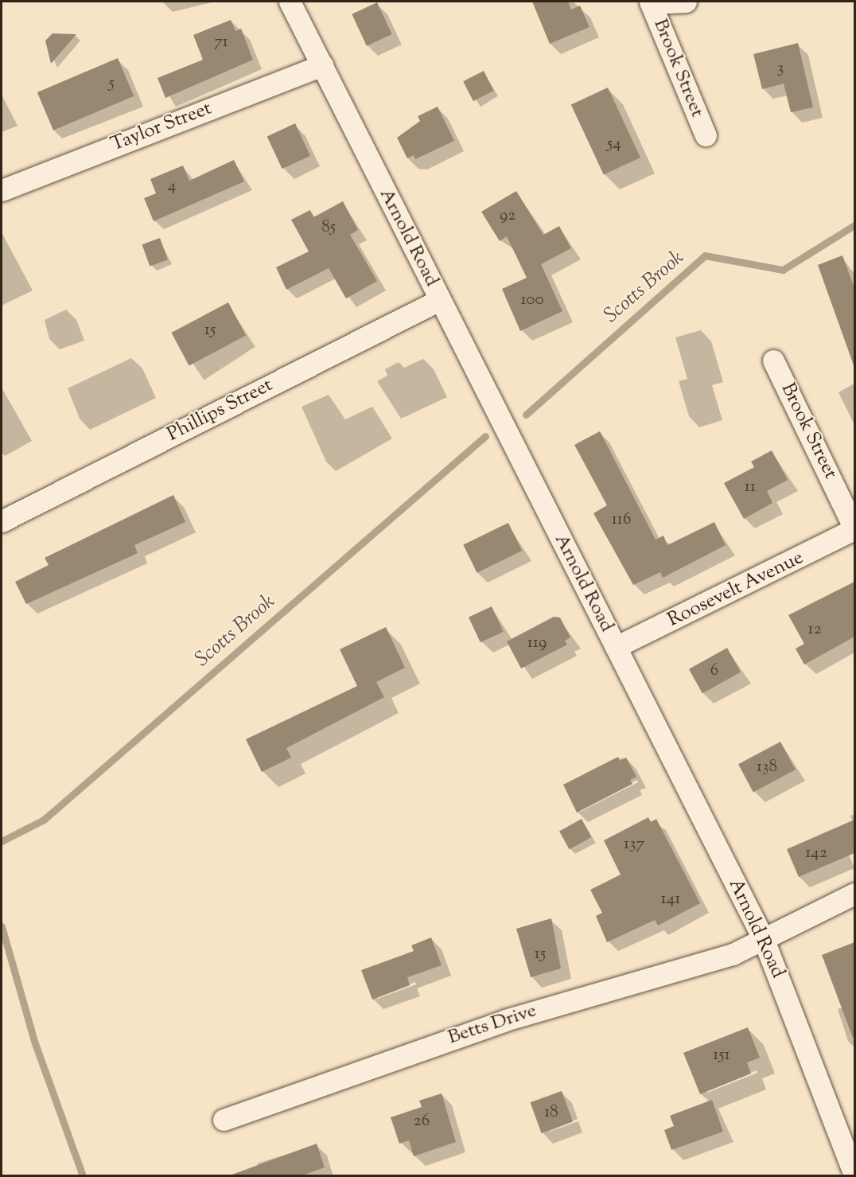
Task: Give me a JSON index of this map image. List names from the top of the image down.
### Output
{
  "streets": {
    "street": [
      "Brook Street",
      "Taylor Street",
      "Arnold Road",
      "Phillips Street",
      "Roosevelt Avenue",
      "Betts Drive"
    ]
  },
  "crossings": [
    ["Brook Street", "Roosevelt Avenue"],
    ["Taylor Street", "Arnold Road"],
    ["Arnold Road", "Phillips Street"],
    ["Arnold Road", "Roosevelt Avenue"],
    ["Arnold Road", "Betts Drive"]
  ],
  "water": ["Scotts Brook"],
  "house_numbers": [
    "71",
    "3",
    "5",
    "54",
    "4",
    "92",
    "85",
    "100",
    "15",
    "11",
    "116",
    "12",
    "119",
    "6",
    "138",
    "137",
    "142",
    "141",
    "15",
    "151",
    "18",
    "26"
  ]
}
